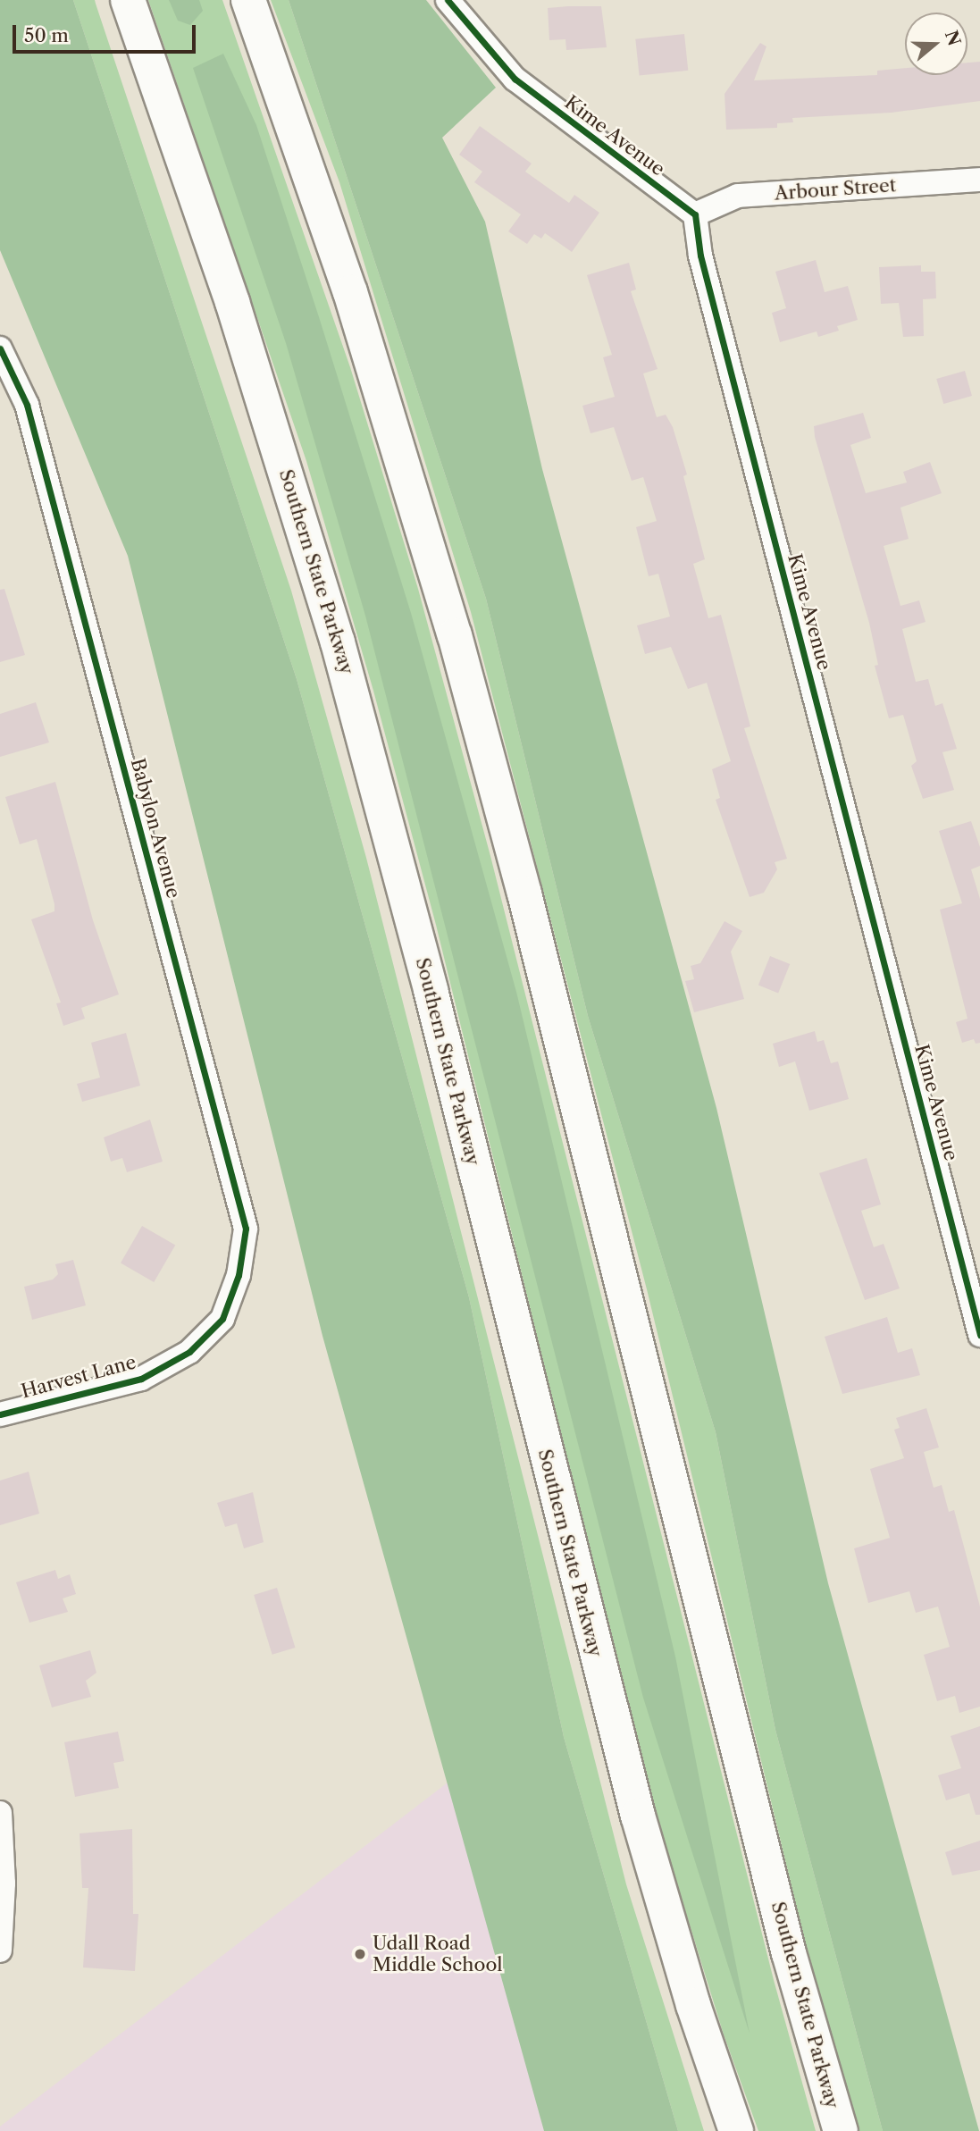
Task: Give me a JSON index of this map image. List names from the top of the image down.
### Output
{
  "streets": {
    "highway": ["Southern State Parkway"],
    "street": [
      "Kime Avenue",
      "Arbour Street",
      "Babylon Avenue",
      "Harvest Lane"
    ]
  },
  "crossings": [
    ["Kime Avenue", "Arbour Street"],
    ["Babylon Avenue", "Harvest Lane"]
  ],
  "places": ["Udall Road Middle School"],
  "scale_bar": "50 m",
  "north": "right"
}
